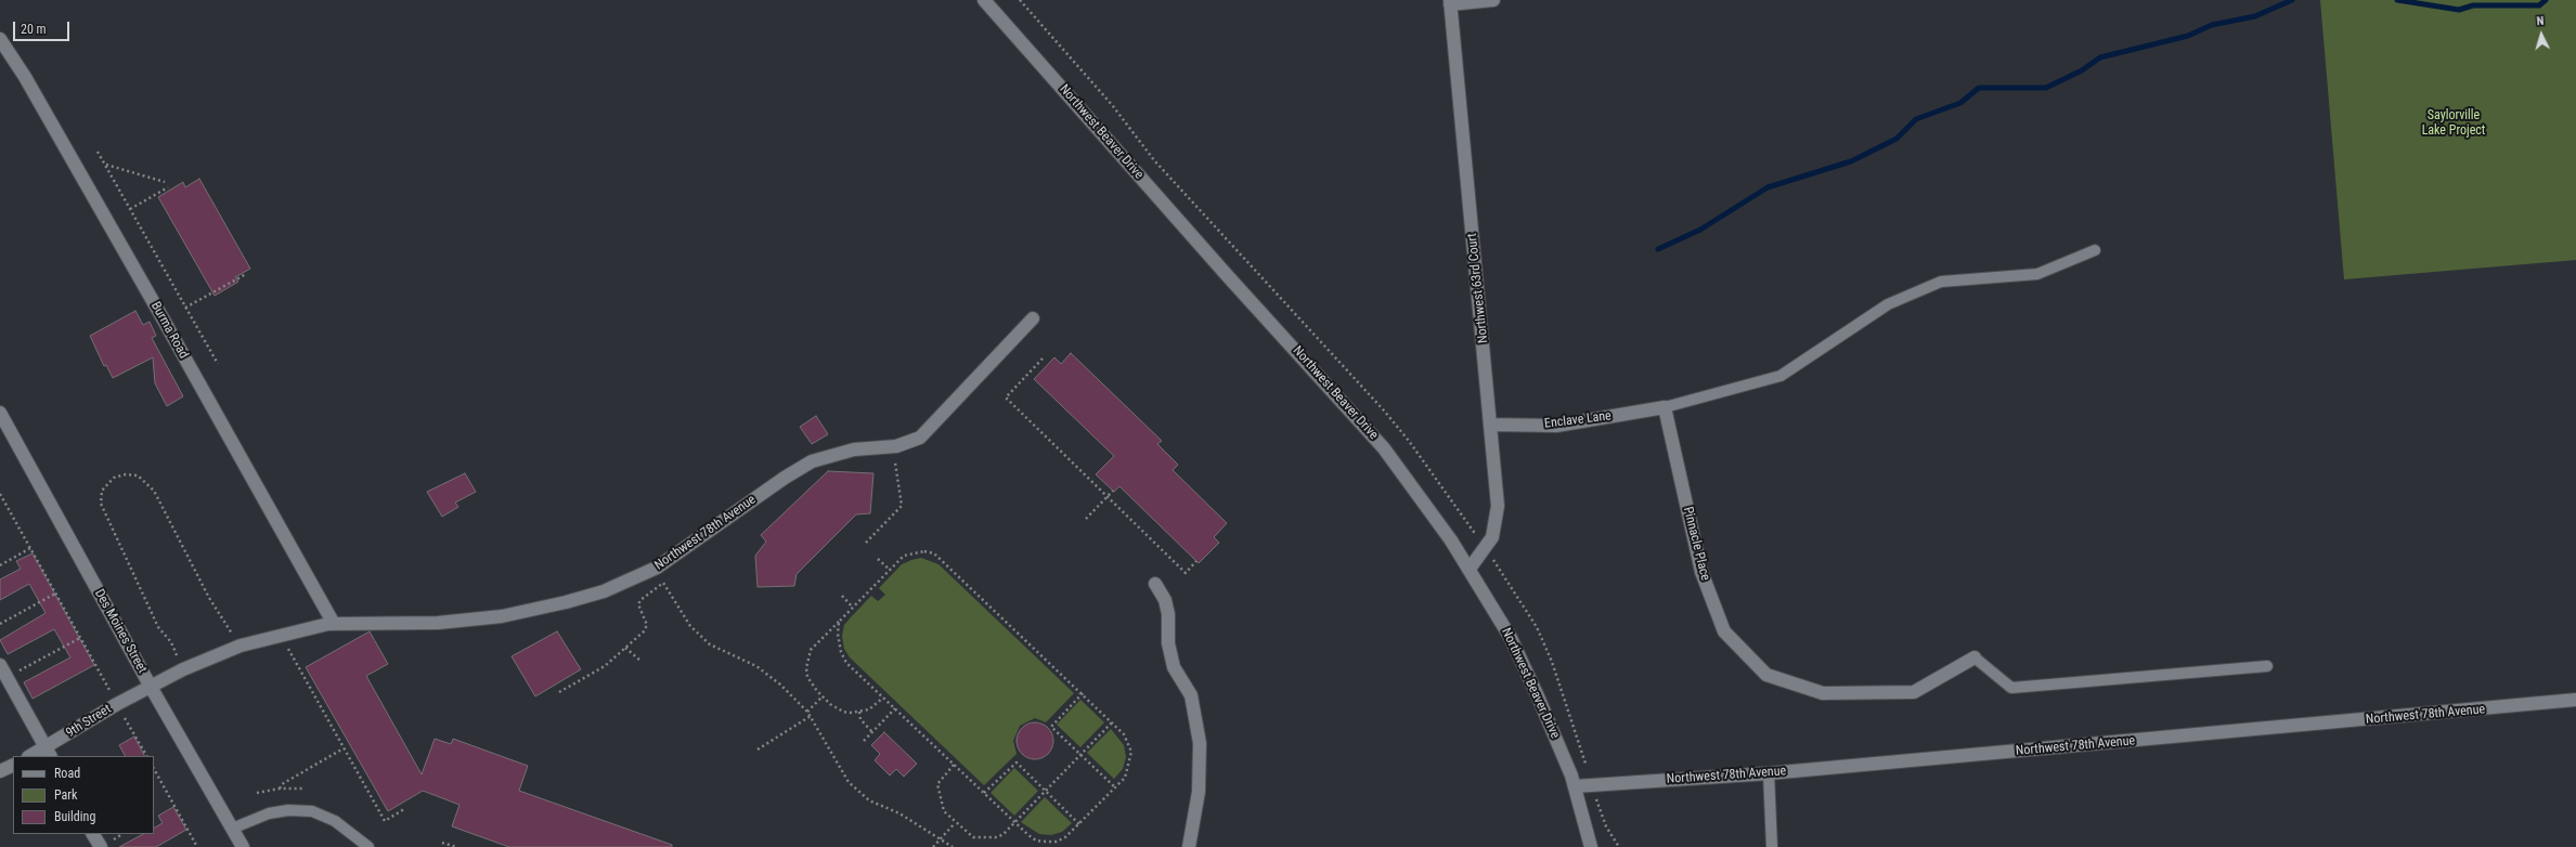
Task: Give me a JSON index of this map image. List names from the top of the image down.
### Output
{
  "streets": {
    "street": [
      "Northwest Beaver Drive",
      "Northwest 63rd Court",
      "Burma Road",
      "Enclave Lane",
      "Northwest 78th Avenue",
      "Pinnacle Place",
      "Des Moines Street",
      "9th Street"
    ]
  },
  "crossings": [
    ["Northwest Beaver Drive", "Northwest 63rd Court"],
    ["Northwest Beaver Drive", "Northwest 78th Avenue"],
    ["Northwest 63rd Court", "Enclave Lane"],
    ["Burma Road", "Northwest 78th Avenue"],
    ["Enclave Lane", "Pinnacle Place"],
    ["Northwest 78th Avenue", "Des Moines Street"],
    ["Northwest 78th Avenue", "9th Street"],
    ["Des Moines Street", "9th Street"]
  ],
  "parks": ["Saylorville Lake Project"],
  "legend": ["Road", "Park", "Building"],
  "scale_bar": "20 m",
  "north": "top"
}
